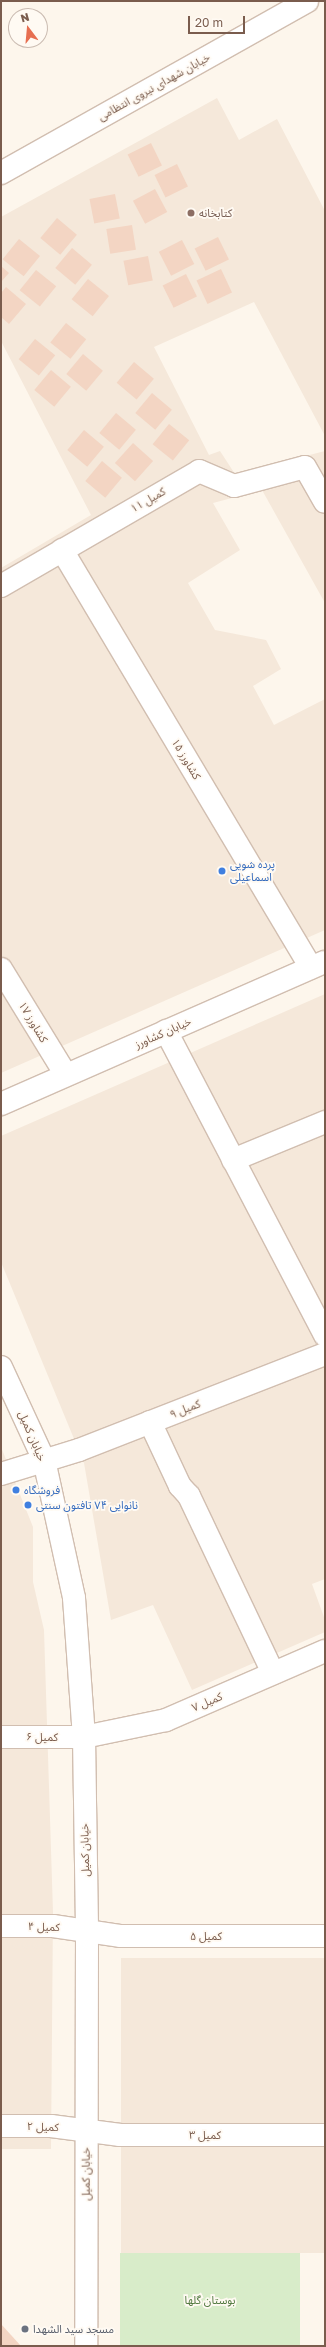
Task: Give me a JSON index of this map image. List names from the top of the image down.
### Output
{
  "streets": {
    "street": [
      "خیابان شهدای نیروی انتظامی",
      "کمیل ۱۱",
      "کشاورز ۱۵",
      "کشاورز ۱۷",
      "خیابان کشاورز",
      "کمیل ۹",
      "خیابان کمیل",
      "کمیل ۷",
      "کمیل ۶",
      "کمیل ۴",
      "کمیل ۵",
      "کمیل ۲",
      "کمیل ۳"
    ]
  },
  "crossings": [
    ["کمیل ۱۱", "کشاورز ۱۵"],
    ["کشاورز ۱۵", "خیابان کشاورز"],
    ["کشاورز ۱۷", "خیابان کشاورز"],
    ["کمیل ۹", "خیابان کمیل"],
    ["خیابان کمیل", "کمیل ۷"],
    ["خیابان کمیل", "کمیل ۶"],
    ["خیابان کمیل", "کمیل ۴"],
    ["خیابان کمیل", "کمیل ۵"],
    ["خیابان کمیل", "کمیل ۲"],
    ["خیابان کمیل", "کمیل ۳"],
    ["کمیل ۷", "کمیل ۶"],
    ["کمیل ۴", "کمیل ۵"],
    ["کمیل ۲", "کمیل ۳"]
  ],
  "parks": ["بوستان گلها"],
  "places": [
    "کتابخانه",
    "پرده شویی اسماعیلی",
    "فروشگاه",
    "نانوایی ۷۴ تافتون سنتی",
    "مسجد سید الشهدا"
  ],
  "scale_bar": "20 m",
  "north": "top"
}
